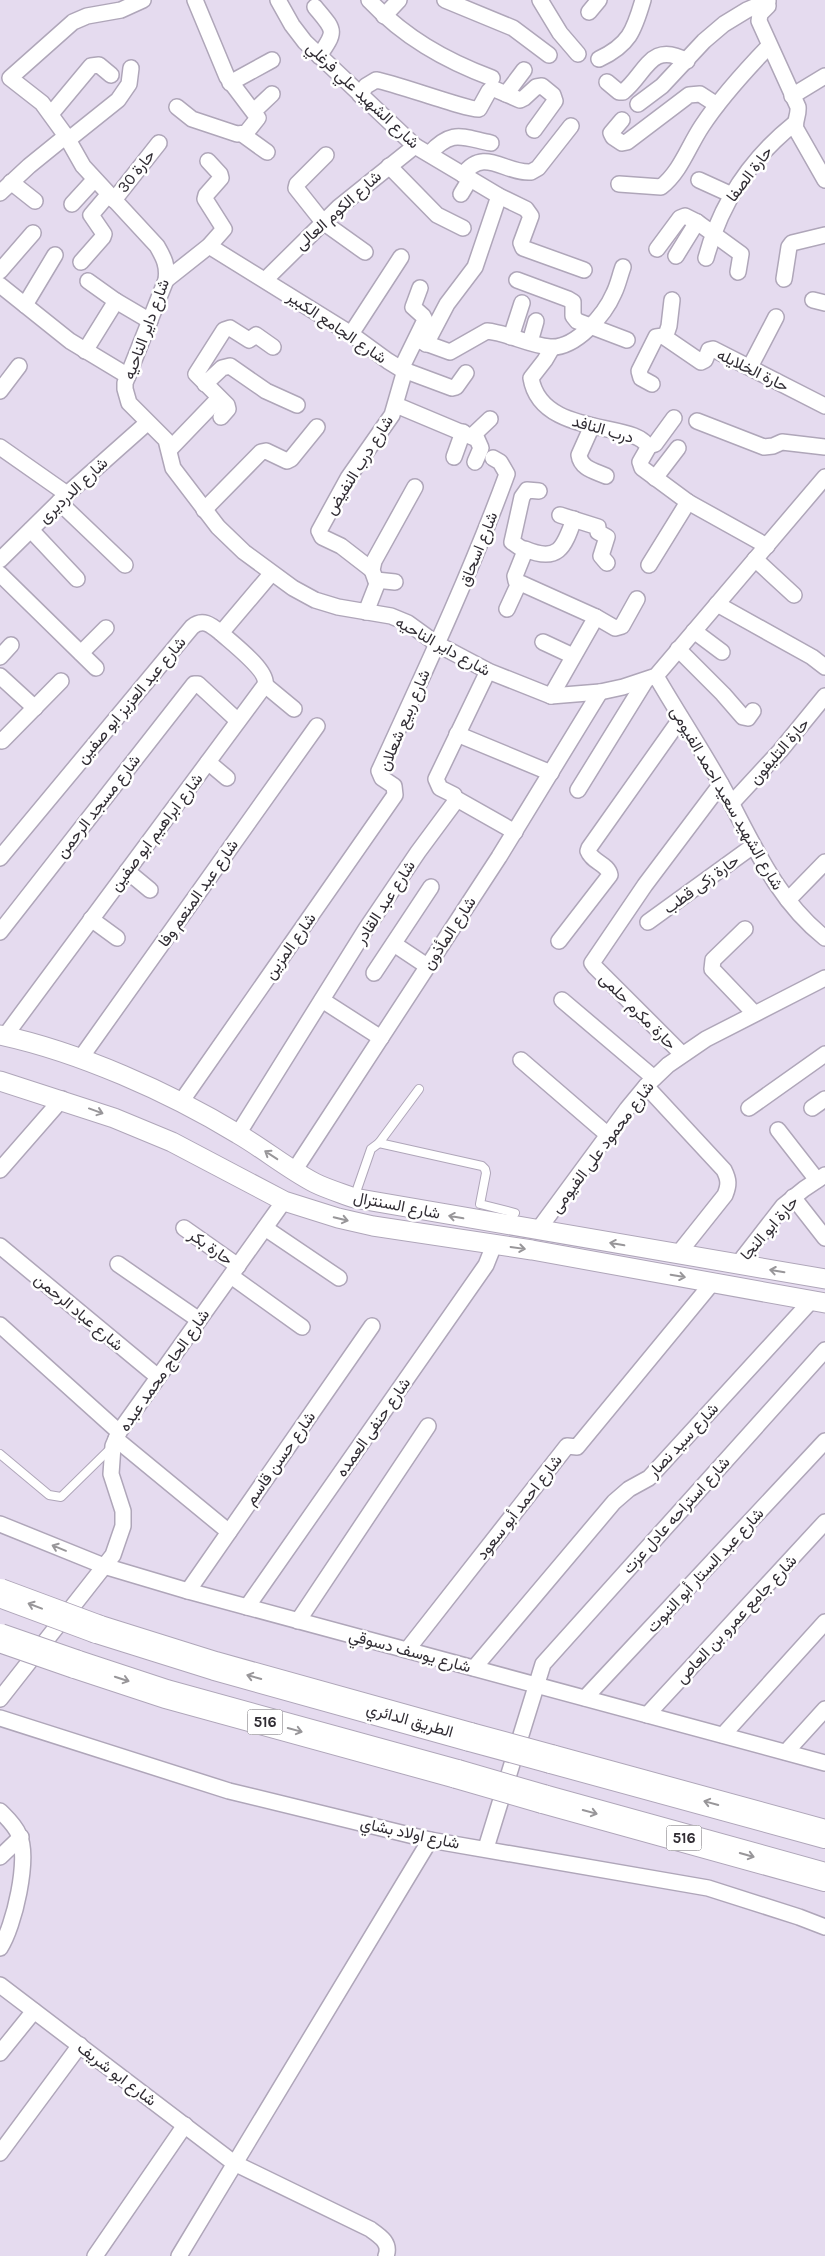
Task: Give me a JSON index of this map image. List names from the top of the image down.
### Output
{
  "streets": {
    "highway": ["الطريق الدائري", "516"],
    "street": [
      "شارع الشهيد علي فرغلي",
      "حارة 30",
      "حارة الصفا",
      "شارع الكوم العالى",
      "شارع الجامع الكبير",
      "شارع داير الناحيه",
      "حارة الخلايله",
      "درب النافد",
      "شارع درب النفيض",
      "شارع الدرديرى",
      "شارع اسحاق",
      "شارع عبد العزيز ابو صفين",
      "شارع ربيع شعلان",
      "حارة التليفون",
      "شارع الشهيد سعيد احمد الفيومى",
      "شارع مسجد الرحمن",
      "شارع ابراهيم ابو صفين",
      "حارة زكى قطب",
      "شارع عبد المنعم وفا",
      "شارع عبد القادر",
      "شارع المأذون",
      "شارع المزين",
      "حارة مكرم حلمى",
      "شارع محمود على الفيومى",
      "شارع السنترال",
      "حارة ابو النجا",
      "حارة بكر",
      "شارع عباد الرحمن",
      "شارع الحاج محمد عبده",
      "شارع حنفى العمده",
      "شارع سيد نصار",
      "شارع حسن قاسم",
      "شارع احمد أبو سعود",
      "شارع استراحه عادل عزت",
      "شارع عبد الستار أبو النبوت",
      "شارع جامع عمرو بن العاص",
      "شارع يوسف دسوقي",
      "شارع اولاد بشاي",
      "شارع ابو شريف"
    ]
  },
  "crossings": [
    ["شارع الشهيد علي فرغلي", "شارع الكوم العالى"],
    ["حارة 30", "شارع داير الناحيه"],
    ["شارع الكوم العالى", "شارع الجامع الكبير"],
    ["شارع الجامع الكبير", "شارع درب النفيض"],
    ["شارع داير الناحيه", "شارع الدرديرى"],
    ["شارع داير الناحيه", "شارع اسحاق"],
    ["شارع داير الناحيه", "شارع ربيع شعلان"],
    ["شارع داير الناحيه", "شارع الشهيد سعيد احمد الفيومى"],
    ["شارع داير الناحيه", "شارع المأذون"],
    ["شارع اسحاق", "شارع ربيع شعلان"],
    ["شارع ربيع شعلان", "شارع المزين"],
    ["حارة التليفون", "شارع الشهيد سعيد احمد الفيومى"],
    ["شارع الشهيد سعيد احمد الفيومى", "حارة زكى قطب"],
    ["شارع الشهيد سعيد احمد الفيومى", "حارة مكرم حلمى"],
    ["شارع مسجد الرحمن", "شارع ابراهيم ابو صفين"],
    ["شارع ابراهيم ابو صفين", "شارع السنترال"],
    ["شارع عبد المنعم وفا", "شارع السنترال"],
    ["شارع عبد القادر", "شارع السنترال"],
    ["شارع المأذون", "شارع السنترال"],
    ["شارع المزين", "شارع السنترال"],
    ["حارة مكرم حلمى", "شارع محمود على الفيومى"],
    ["شارع محمود على الفيومى", "شارع السنترال"],
    ["شارع السنترال", "حارة ابو النجا"],
    ["شارع السنترال", "شارع الحاج محمد عبده"],
    ["شارع السنترال", "شارع حنفى العمده"],
    ["شارع السنترال", "شارع سيد نصار"],
    ["شارع السنترال", "شارع احمد أبو سعود"],
    ["حارة بكر", "شارع الحاج محمد عبده"],
    ["شارع عباد الرحمن", "شارع الحاج محمد عبده"],
    ["شارع الحاج محمد عبده", "شارع يوسف دسوقي"],
    ["شارع حنفى العمده", "شارع يوسف دسوقي"],
    ["شارع سيد نصار", "شارع يوسف دسوقي"],
    ["شارع حسن قاسم", "شارع يوسف دسوقي"],
    ["شارع احمد أبو سعود", "شارع يوسف دسوقي"],
    ["شارع استراحه عادل عزت", "شارع يوسف دسوقي"],
    ["شارع استراحه عادل عزت", "شارع اولاد بشاي"],
    ["شارع عبد الستار أبو النبوت", "شارع يوسف دسوقي"],
    ["شارع جامع عمرو بن العاص", "شارع يوسف دسوقي"]
  ]
}
